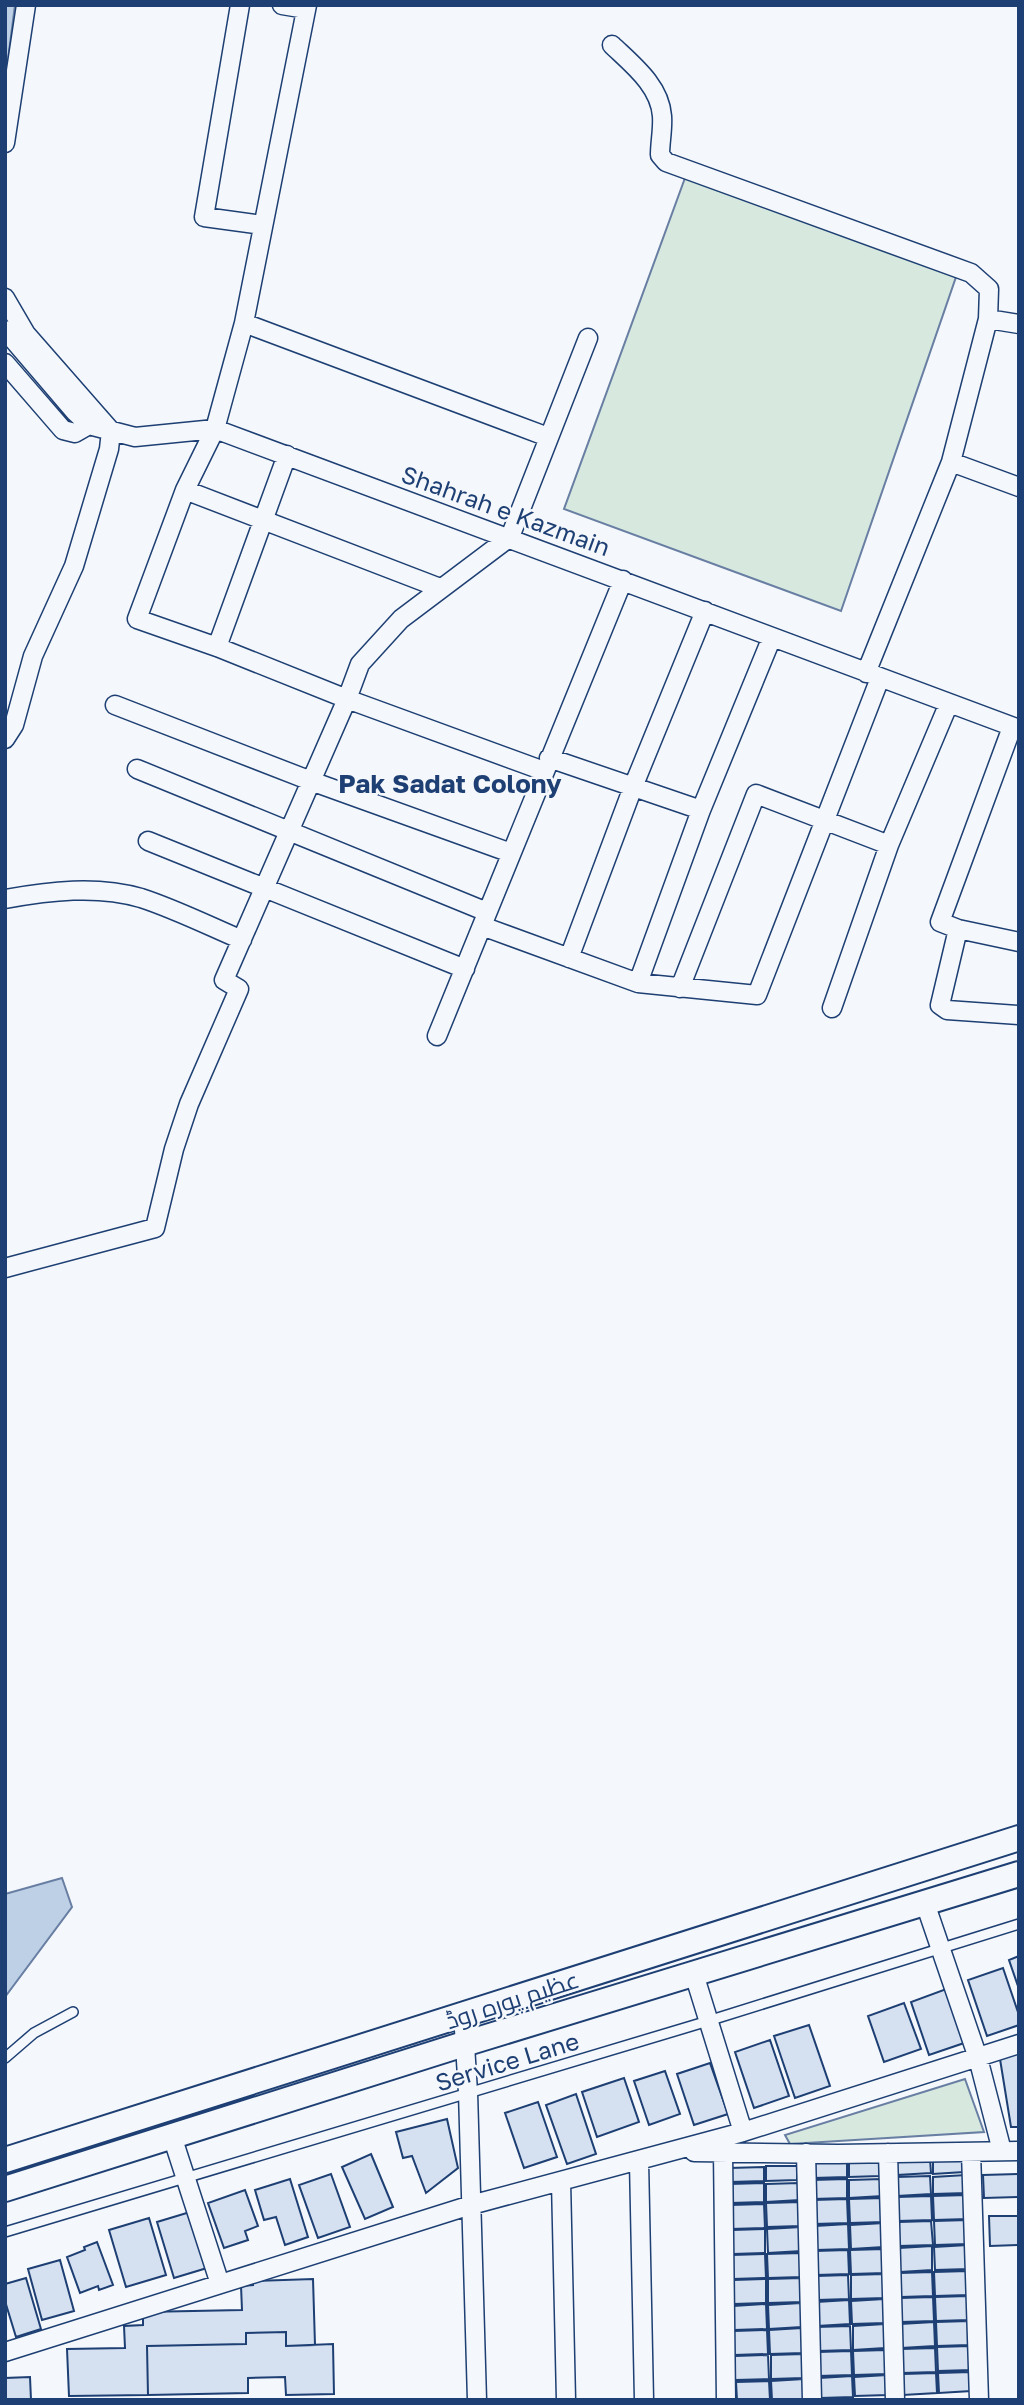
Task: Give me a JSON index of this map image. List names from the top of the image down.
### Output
{
  "streets": {
    "main road": ["عظیم پورہ روڈ"],
    "street": ["Shahrah e Kazmain"],
    "lane": ["Service Lane"]
  },
  "districts": ["Pak Sadat Colony"]
}
